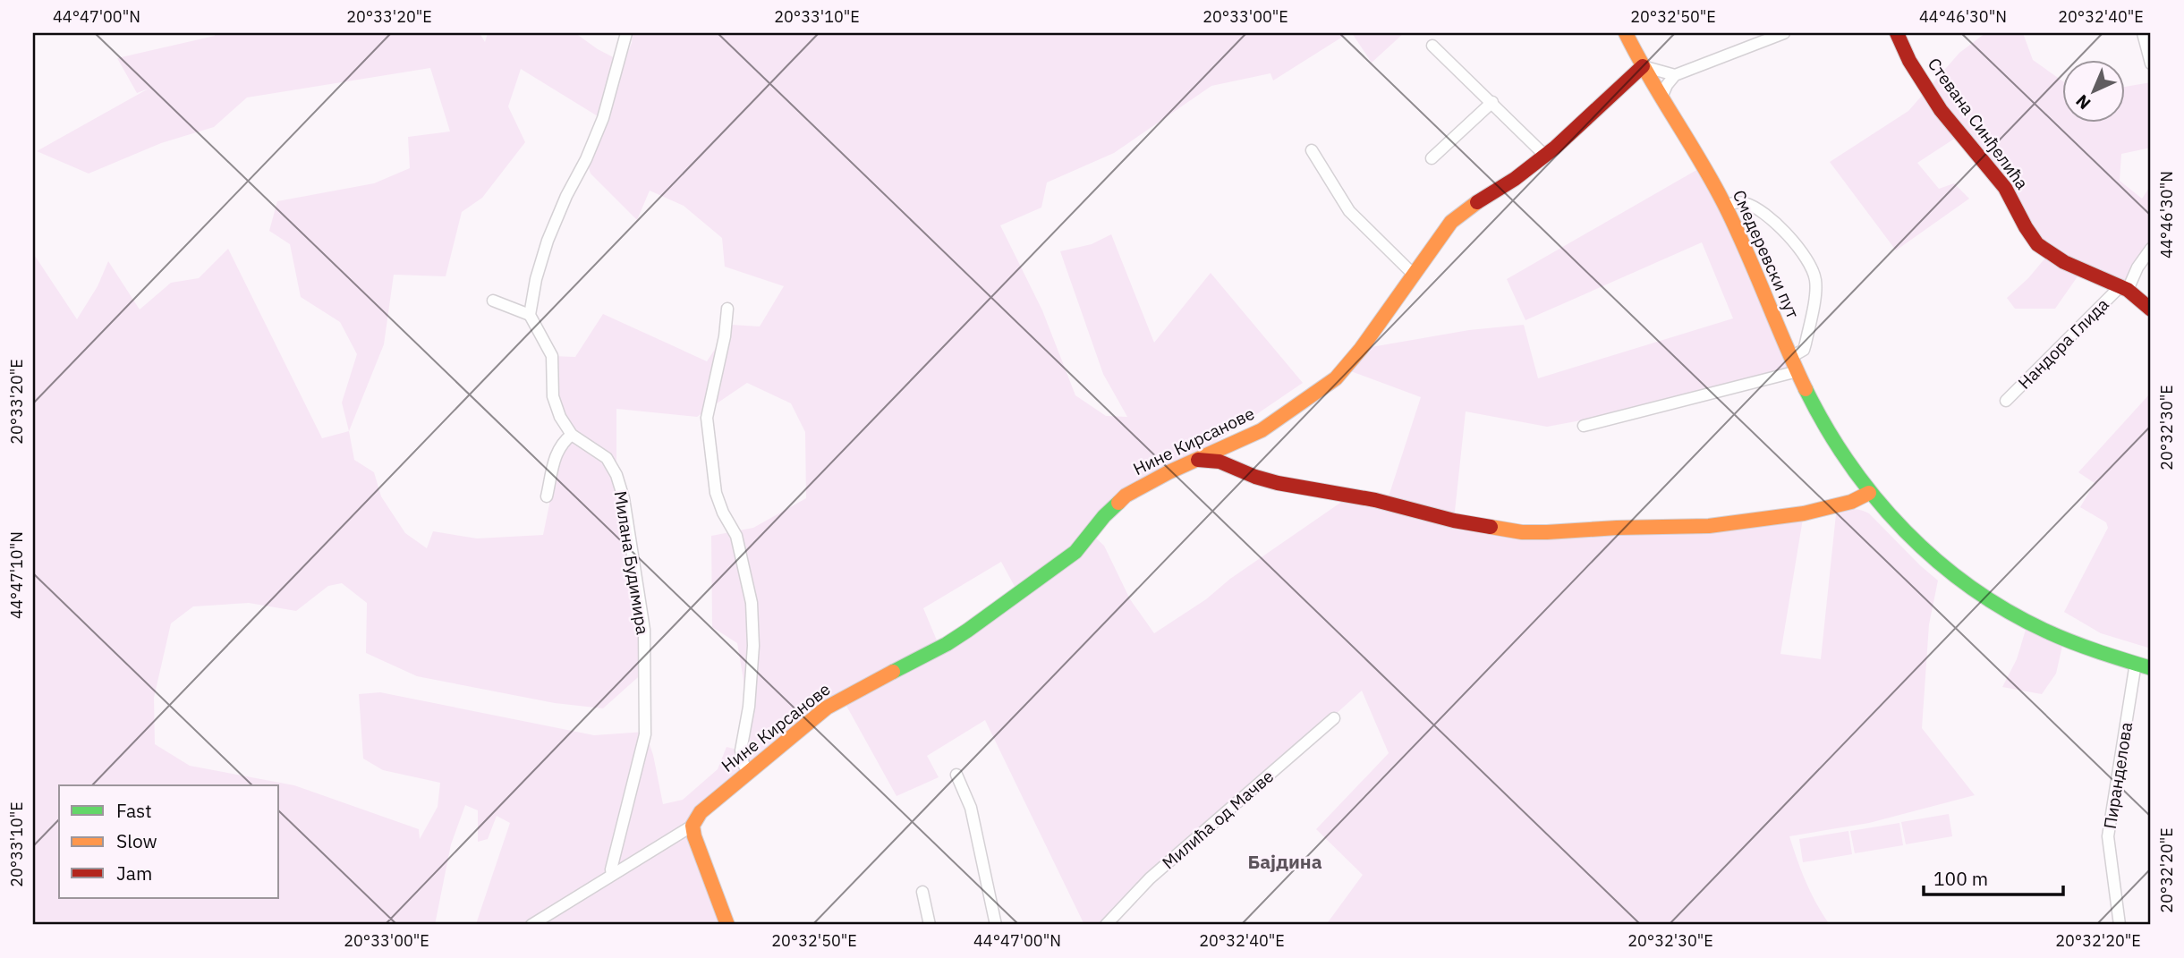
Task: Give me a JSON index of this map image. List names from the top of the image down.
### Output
{
  "streets": {
    "street": [
      "Стевана Синђелића",
      "Смедеревски пут",
      "Нандора Глида",
      "Нине Кирсанове",
      "Милана Будимира",
      "Пиранделова",
      "Милића од Мачве"
    ]
  },
  "crossings": [
    ["Стевана Синђелића", "Нандора Глида"],
    ["Смедеревски пут", "Нине Кирсанове"],
    ["Смедеревски пут", "Пиранделова"],
    ["Нине Кирсанове", "Милана Будимира"]
  ],
  "districts": ["Бајдина"],
  "legend": ["Fast", "Slow", "Jam"],
  "scale_bar": "100 m",
  "north": "bottom left",
  "coordinates": [
    "44°47'00\"N",
    "20°33'20\"E",
    "20°33'10\"E",
    "20°33'00\"E",
    "20°32'50\"E",
    "44°46'30\"N",
    "20°32'40\"E",
    "20°32'30\"E",
    "44°47'10\"N",
    "20°32'20\"E"
  ]
}
